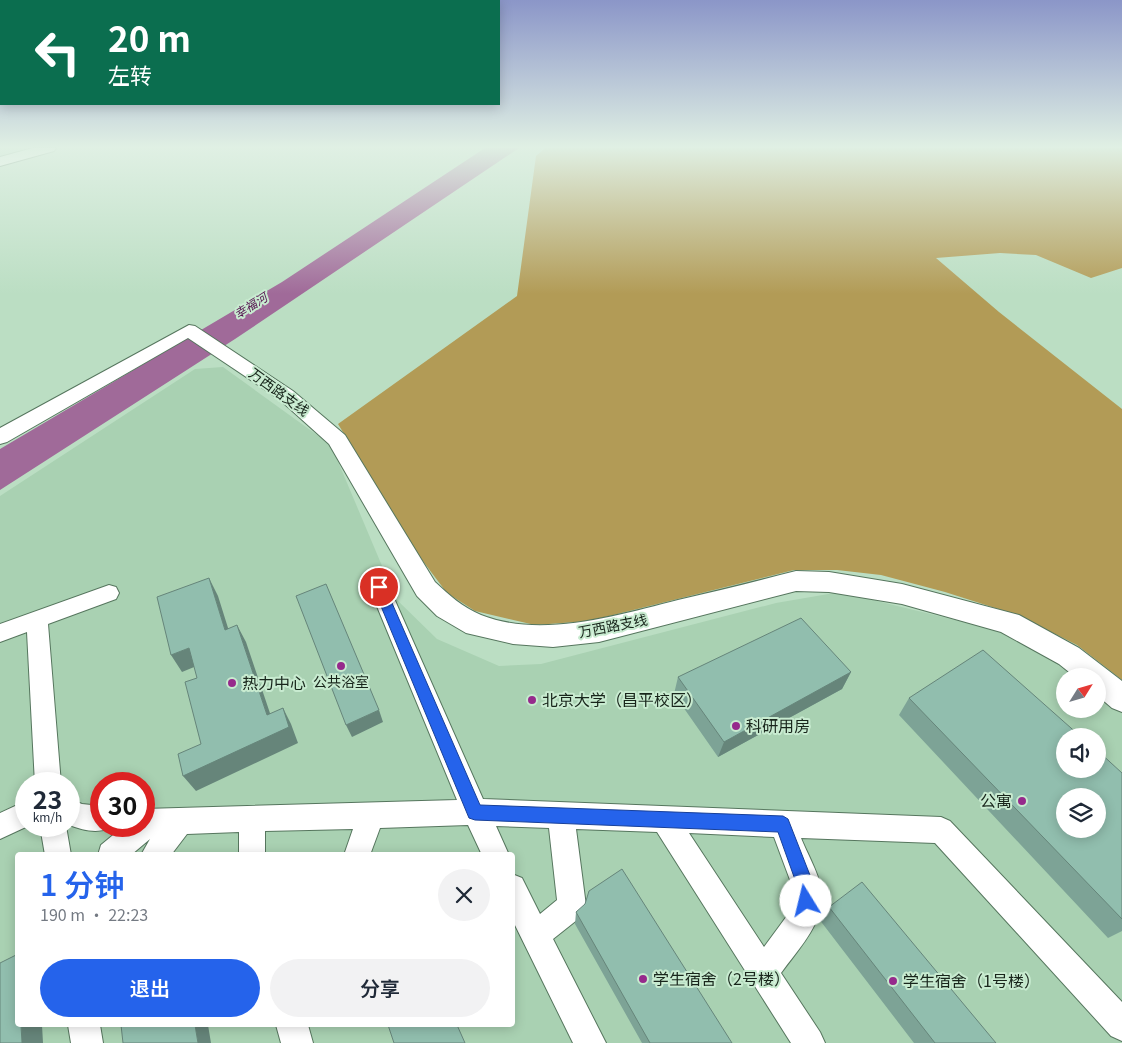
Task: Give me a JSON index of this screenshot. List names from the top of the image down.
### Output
{
  "streets": {
    "street": ["万西路支线"]
  },
  "water": ["幸福河"],
  "places": [
    "公共浴室",
    "热力中心",
    "北京大学（昌平校区）",
    "科研用房",
    "公寓",
    "学生宿舍（2号楼）",
    "学生宿舍（1号楼）"
  ],
  "north": "top right",
  "page": {
    "turn": ["20 m", "左转"],
    "speed": "23 km/h",
    "limit": "30",
    "heading": ["1 分钟", "190 m · 22:23"],
    "buttons": ["退出", "分享"]
  }
}
